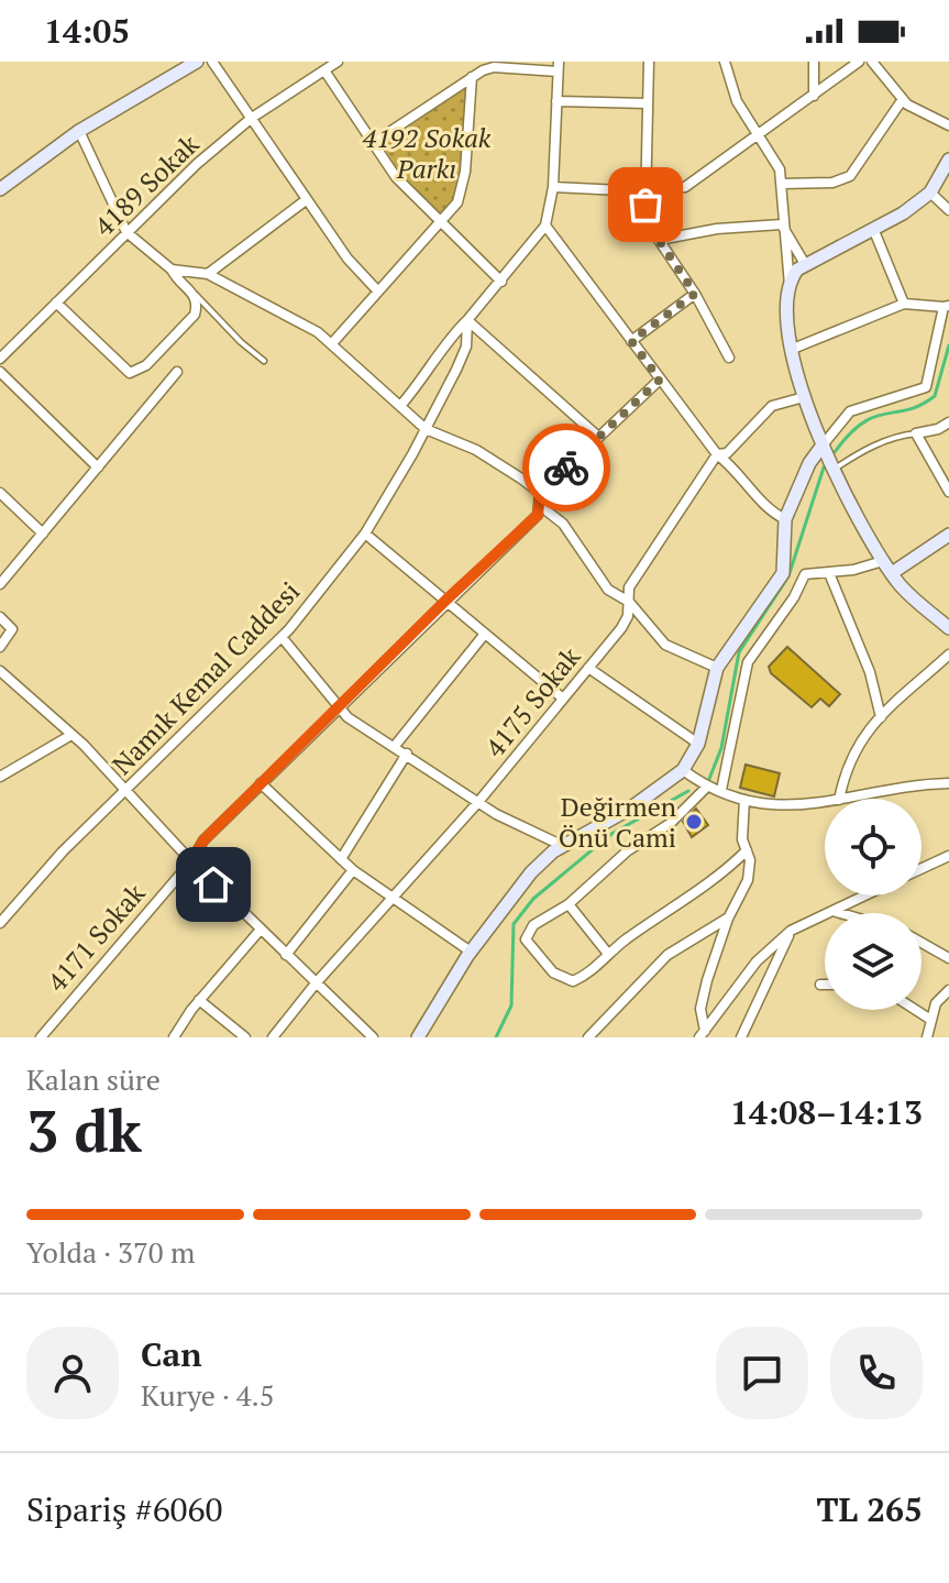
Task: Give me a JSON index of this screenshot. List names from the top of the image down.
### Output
{
  "streets": {
    "street": [
      "4189 Sokak",
      "Namık Kemal Caddesi",
      "4175 Sokak",
      "4171 Sokak"
    ]
  },
  "parks": ["4192 Sokak Parkı"],
  "places": ["Değirmen Önü Cami"],
  "page": {
    "status": "14:05",
    "heading": ["3 dk", "Kalan süre", "14:08–14:13"],
    "panel": [
      "Can",
      "Kurye · 4.5",
      "Sipariş #6060",
      "TL 265"
    ],
    "bar": "Yolda · 370 m"
  }
}
